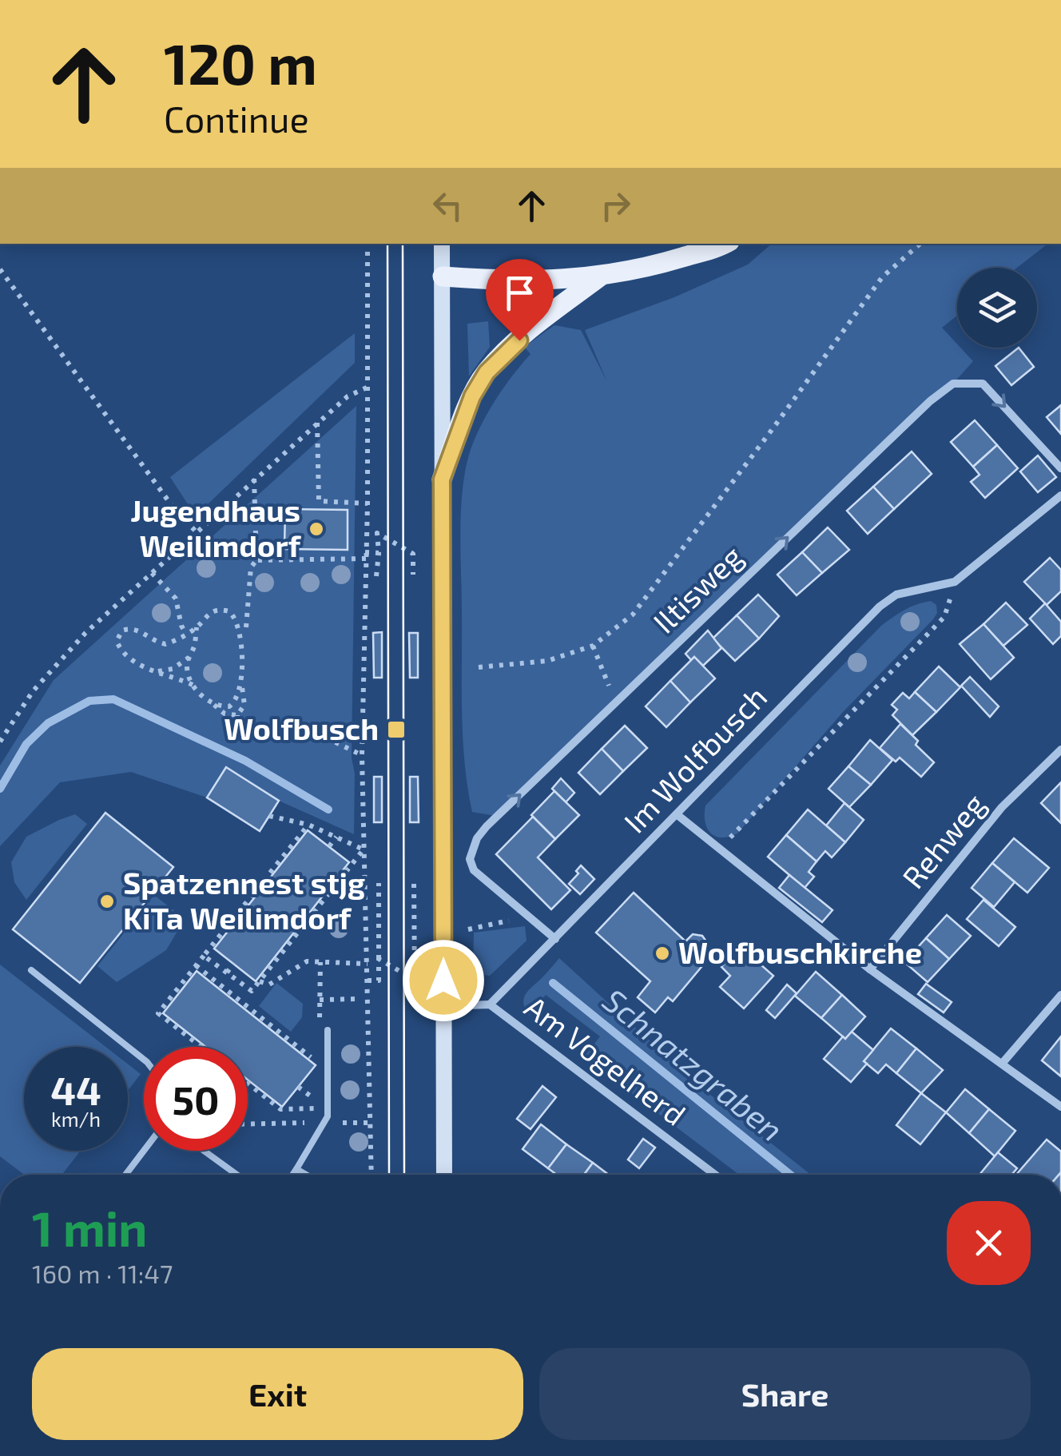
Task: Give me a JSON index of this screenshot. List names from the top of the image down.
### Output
{
  "streets": {
    "street": [
      "Iltisweg",
      "Im Wolfbusch",
      "Rehweg",
      "Am Vogelherd"
    ]
  },
  "crossings": [
    ["Iltisweg", "Im Wolfbusch"],
    ["Im Wolfbusch", "Am Vogelherd"]
  ],
  "water": ["Schnatzgraben"],
  "places": {
    "other": ["Jugendhaus Weilimdorf", "Spatzennest stjg KiTa Weilimdorf", "Wolfbuschkirche"],
    "transit": ["Wolfbusch"]
  },
  "page": {
    "turn": ["120 m", "Continue"],
    "speed": "44 km/h",
    "limit": "50",
    "heading": ["1 min", "160 m · 11:47"],
    "buttons": ["Exit", "Share"]
  }
}
